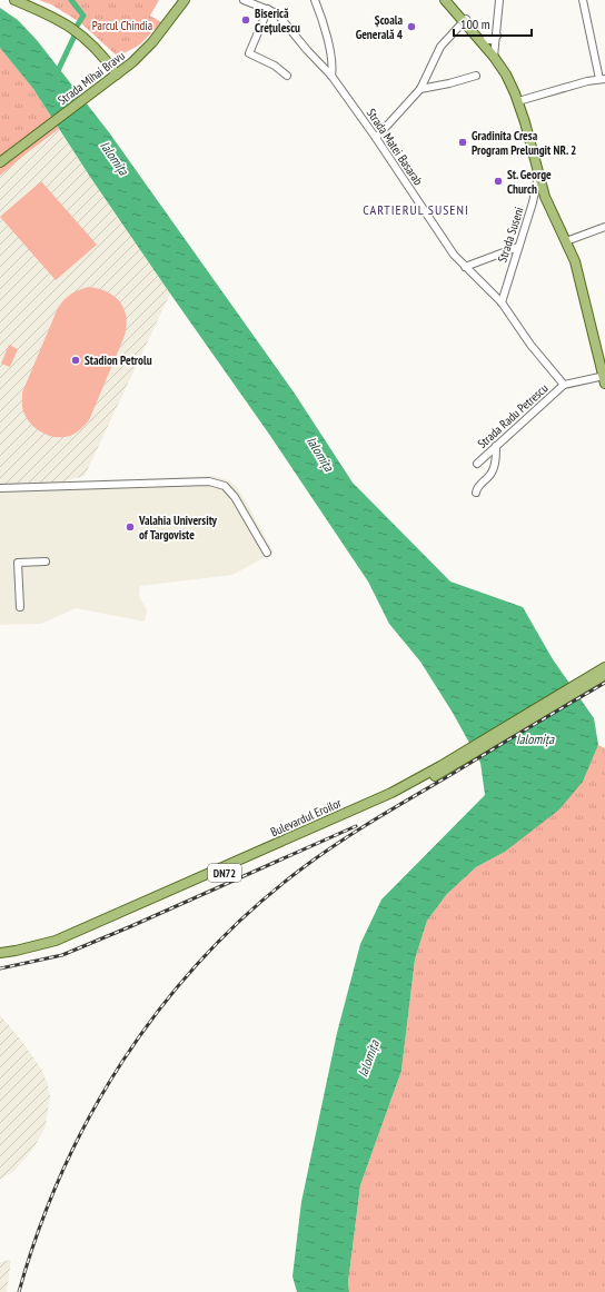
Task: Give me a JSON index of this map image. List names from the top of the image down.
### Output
{
  "streets": {
    "main road": ["Strada Mihai Bravu", "Bulevardul Eroilor", "DN72"],
    "street": ["Strada Matei Basarab", "Strada Suseni", "Strada Radu Petrescu"]
  },
  "crossings": [
    ["Strada Matei Basarab", "Strada Suseni"],
    ["Strada Matei Basarab", "Strada Radu Petrescu"]
  ],
  "districts": ["CARTIERUL SUSENI"],
  "water": ["Ialomița"],
  "parks": ["Parcul Chindia"],
  "places": [
    "Biserică Crețulescu",
    "Școala Generală 4",
    "Gradinita Cresa Program Prelungit NR. 2",
    "St. George Church",
    "Stadion Petrolu",
    "Valahia University of Targoviste"
  ],
  "scale_bar": "100 m"
}
